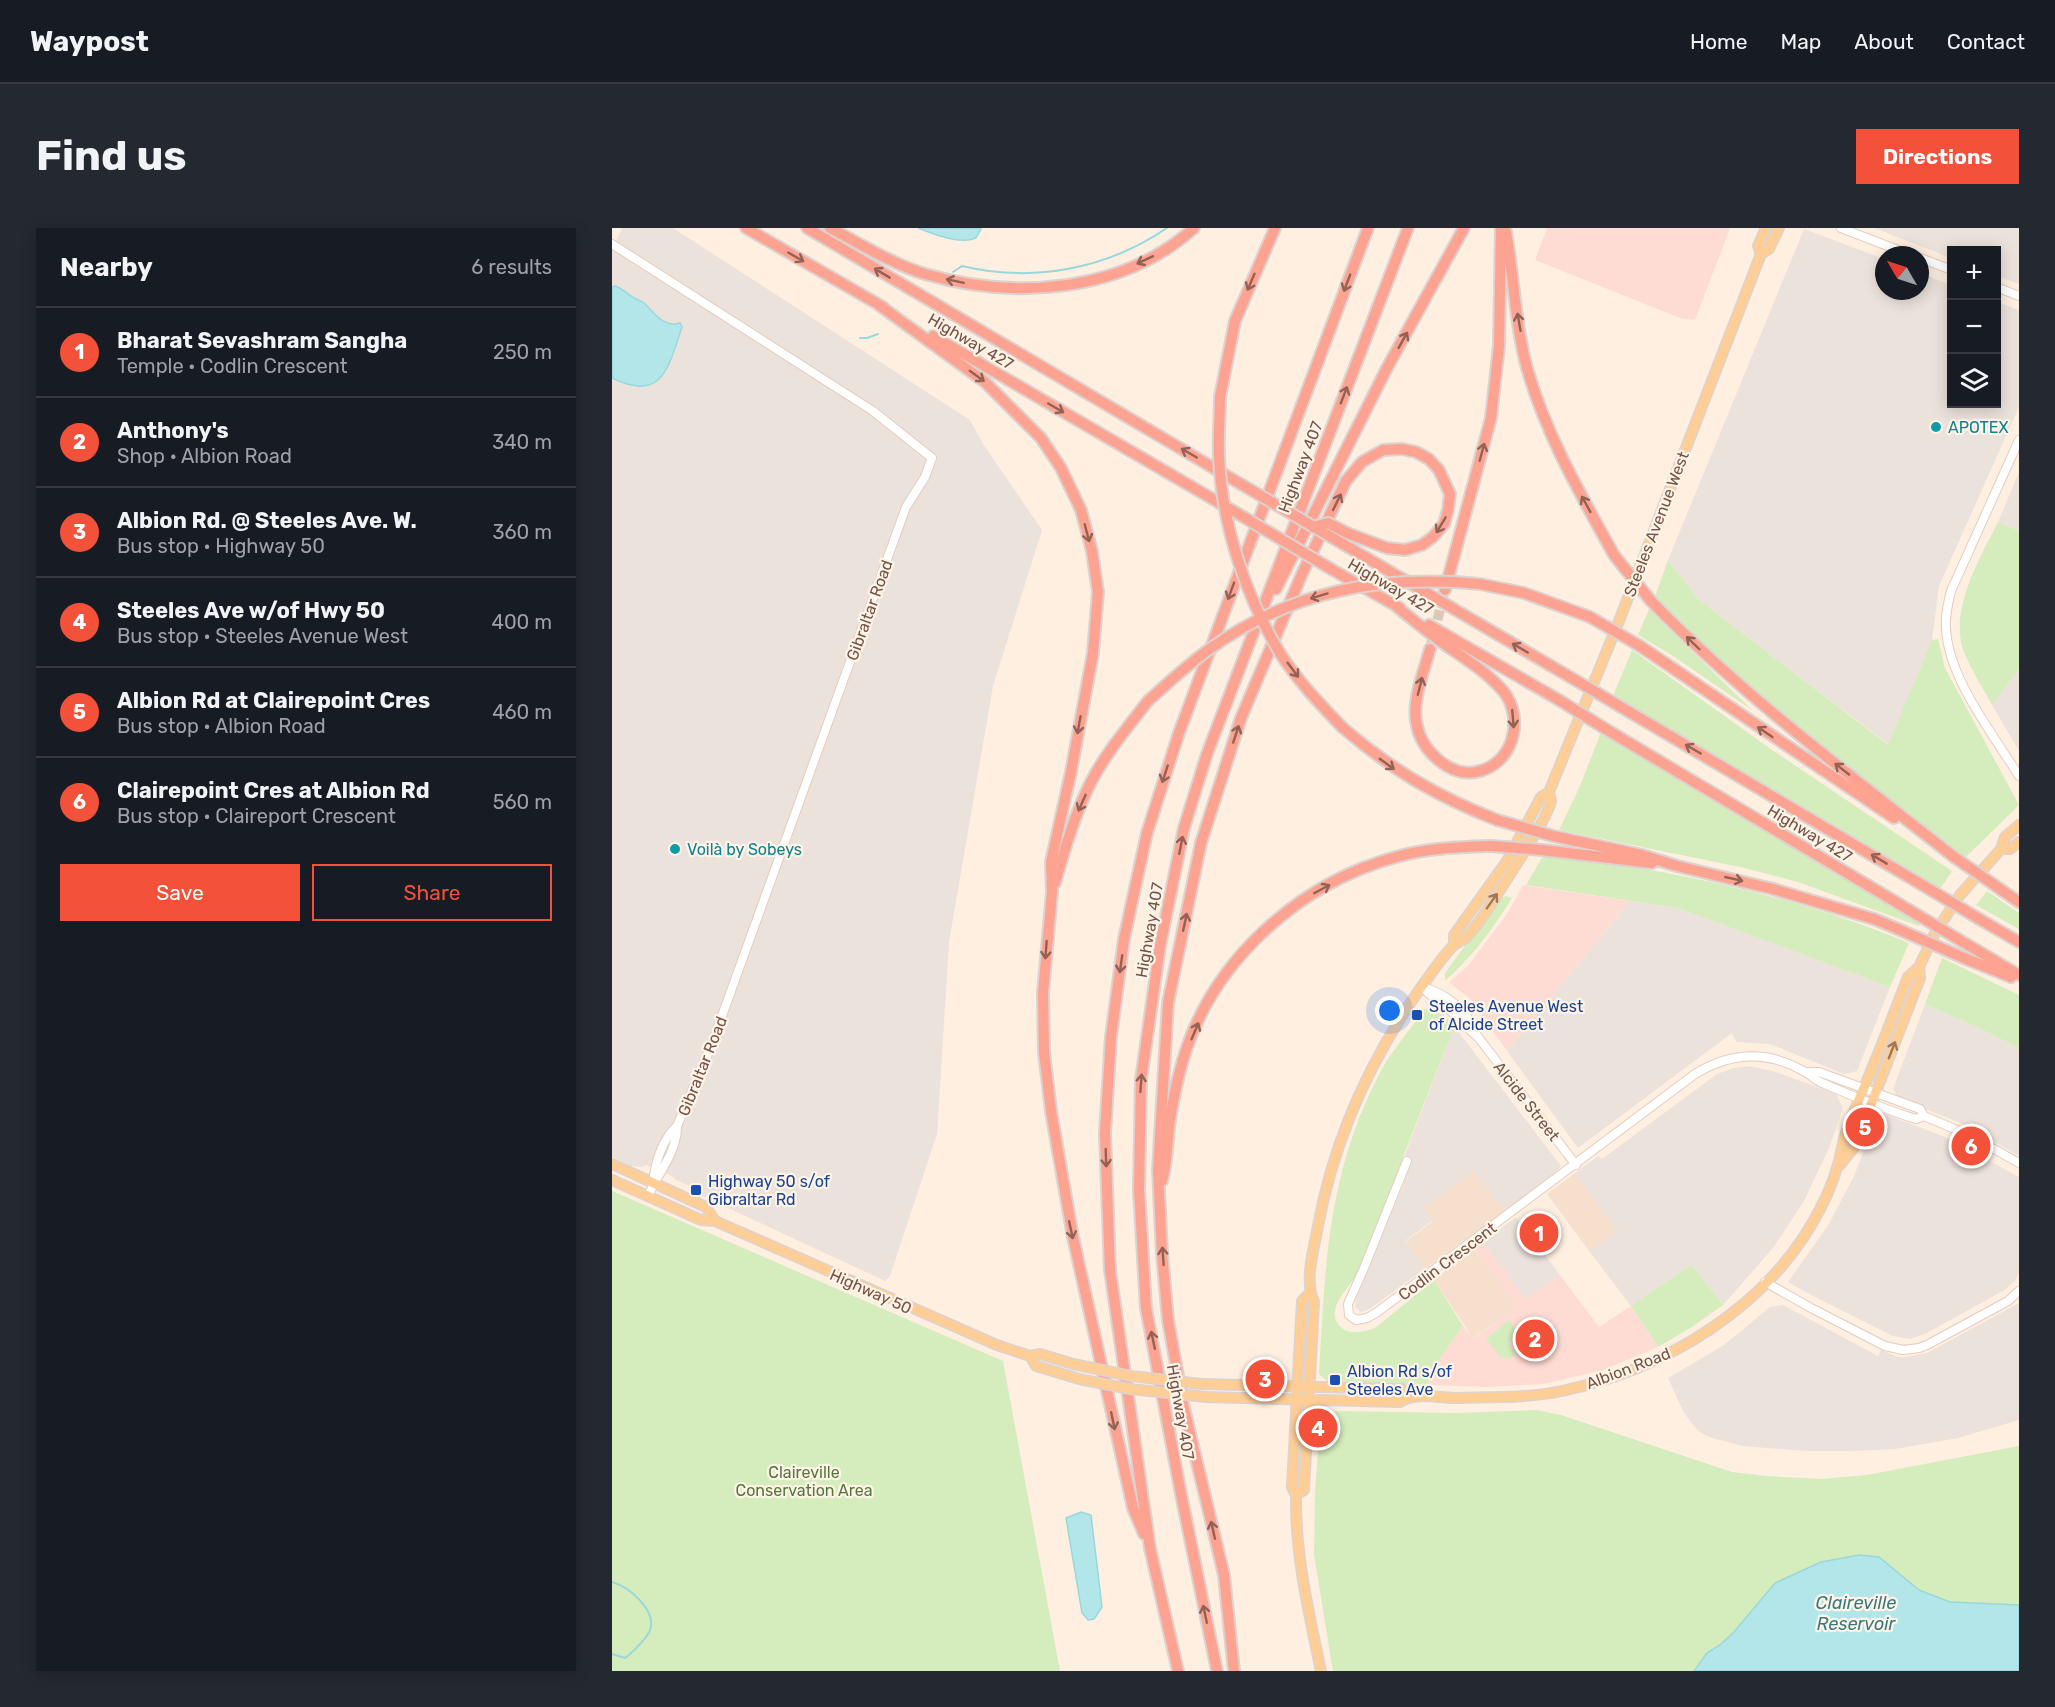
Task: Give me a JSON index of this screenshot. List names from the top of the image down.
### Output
{
  "streets": {
    "highway": ["Highway 427", "Highway 407"],
    "main road": ["Steeles Avenue West", "Highway 50", "Albion Road"],
    "street": ["Gibraltar Road", "Alcide Street", "Codlin Crescent"]
  },
  "crossings": [
    ["Steeles Avenue West", "Alcide Street"],
    ["Steeles Avenue West", "Highway 50"],
    ["Steeles Avenue West", "Albion Road"],
    ["Gibraltar Road", "Highway 50"],
    ["Alcide Street", "Codlin Crescent"],
    ["Codlin Crescent", "Albion Road"],
    ["Highway 50", "Albion Road"]
  ],
  "water": ["Claireville Reservoir"],
  "parks": ["Claireville Conservation Area"],
  "places": {
    "other": ["APOTEX", "Voilà by Sobeys"],
    "transit": ["Steeles Avenue West of Alcide Street", "Highway 50 s/of Gibraltar Rd", "Albion Rd s/of Steeles Ave"]
  },
  "north": "top left",
  "page": {
    "header": "Waypost",
    "nav": [
      "Home",
      "Map",
      "About",
      "Contact"
    ],
    "buttons": [
      "Directions",
      ["Save", "Share"]
    ],
    "title": "Find us",
    "heading": ["Nearby", "6 results"],
    "map_buttons": ["+", "−"],
    "list": [
      {
        "mark": "1",
        "name": "Bharat Sevashram Sangha",
        "note": "Temple · Codlin Crescent",
        "value": "250 m"
      },
      {
        "mark": "2",
        "name": "Anthony's",
        "note": "Shop · Albion Road",
        "value": "340 m"
      },
      {
        "mark": "3",
        "name": "Albion Rd. @ Steeles Ave. W.",
        "note": "Bus stop · Highway 50",
        "value": "360 m"
      },
      {
        "mark": "4",
        "name": "Steeles Ave w/of Hwy 50",
        "note": "Bus stop · Steeles Avenue West",
        "value": "400 m"
      },
      {
        "mark": "5",
        "name": "Albion Rd at Clairepoint Cres",
        "note": "Bus stop · Albion Road",
        "value": "460 m"
      },
      {
        "mark": "6",
        "name": "Clairepoint Cres at Albion Rd",
        "note": "Bus stop · Claireport Crescent",
        "value": "560 m"
      }
    ],
    "pins": [
      "5",
      "6",
      "1",
      "2",
      "3",
      "4"
    ]
  }
}
